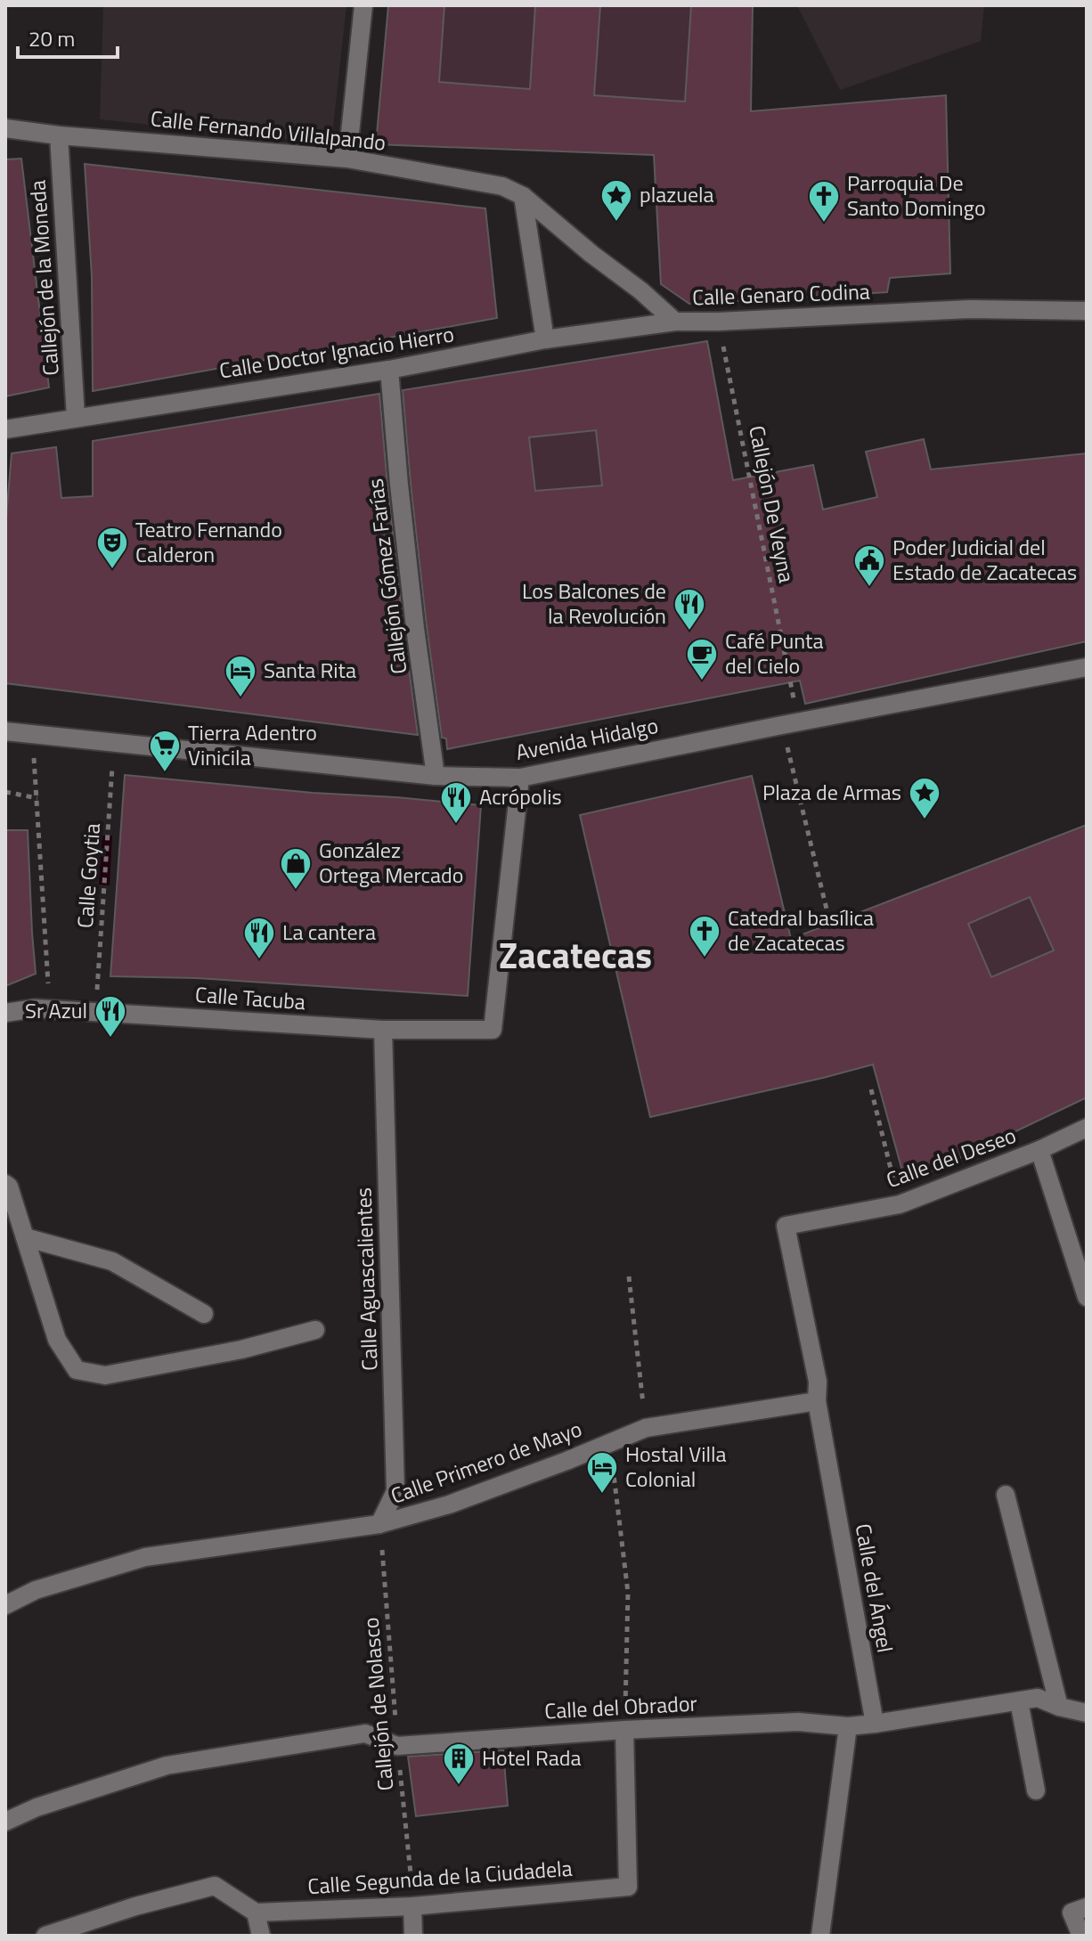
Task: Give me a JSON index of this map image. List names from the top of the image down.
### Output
{
  "streets": {
    "street": [
      "Calle Fernando Villalpando",
      "Callejón de la Moneda",
      "Calle Genaro Codina",
      "Calle Doctor Ignacio Hierro",
      "Callejón Gómez Farías",
      "Avenida Hidalgo",
      "Calle Tacuba",
      "Calle del Deseo",
      "Calle Aguascalientes",
      "Calle Primero de Mayo",
      "Calle del Ángel",
      "Calle del Obrador",
      "Calle Segunda de la Ciudadela"
    ],
    "path": ["Callejón De Veyna", "Calle Goytia", "Callejón de Nolasco"]
  },
  "crossings": [
    ["Calle Fernando Villalpando", "Callejón de la Moneda"],
    ["Calle Fernando Villalpando", "Calle Genaro Codina"],
    ["Callejón de la Moneda", "Calle Doctor Ignacio Hierro"],
    ["Calle Genaro Codina", "Calle Doctor Ignacio Hierro"],
    ["Calle Genaro Codina", "Callejón De Veyna"],
    ["Calle Doctor Ignacio Hierro", "Callejón Gómez Farías"],
    ["Callejón Gómez Farías", "Avenida Hidalgo"],
    ["Avenida Hidalgo", "Calle Goytia"],
    ["Avenida Hidalgo", "Calle Tacuba"],
    ["Calle Goytia", "Calle Tacuba"],
    ["Calle Tacuba", "Calle Aguascalientes"],
    ["Calle del Deseo", "Calle del Ángel"],
    ["Calle Aguascalientes", "Calle Primero de Mayo"],
    ["Calle Aguascalientes", "Callejón de Nolasco"],
    ["Calle Primero de Mayo", "Calle del Ángel"],
    ["Calle Primero de Mayo", "Callejón de Nolasco"],
    ["Callejón de Nolasco", "Calle del Obrador"],
    ["Calle del Obrador", "Calle Segunda de la Ciudadela"]
  ],
  "districts": ["Zacatecas"],
  "places": {
    "place": ["plazuela", "Plaza de Armas"],
    "church": ["Parroquia De Santo Domingo", "Catedral basílica de Zacatecas"],
    "theatre": ["Teatro Fernando Calderon"],
    "public building": ["Poder Judicial del Estado de Zacatecas"],
    "restaurant": [
      "Los Balcones de la Revolución",
      "Acrópolis",
      "La cantera",
      "Sr Azul"
    ],
    "cafe": ["Café Punta del Cielo"],
    "hotel": ["Santa Rita", "Hostal Villa Colonial"],
    "supermarket": ["Tierra Adentro Vinicila"],
    "shop": ["González Ortega Mercado"],
    "building": ["Hotel Rada"]
  },
  "scale_bar": "20 m"
}
